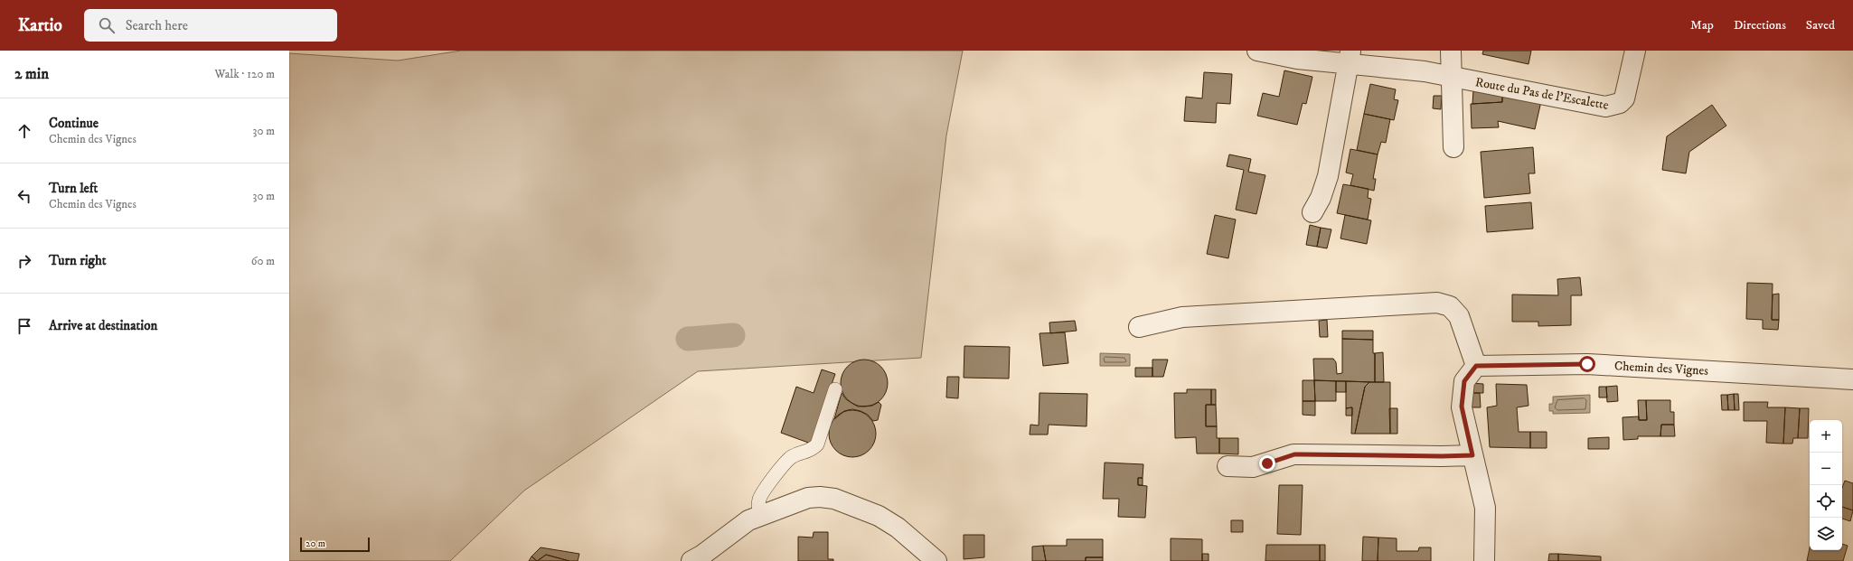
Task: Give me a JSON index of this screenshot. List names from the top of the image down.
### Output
{
  "streets": {
    "street": ["Route du Pas de l'Escalette", "Chemin des Vignes"]
  },
  "scale_bar": "20 m",
  "page": {
    "header": "Kartio",
    "search": "Search here",
    "nav": ["Map", "Directions", "Saved"],
    "heading": ["2 min", "Walk · 120 m"],
    "list": [
      ["Continue", "Chemin des Vignes", "30 m"],
      ["Turn left", "Chemin des Vignes", "30 m"],
      ["Turn right", "60 m"],
      "Arrive at destination"
    ],
    "map_buttons": ["+", "−"],
    "scale": "20 m"
  }
}
